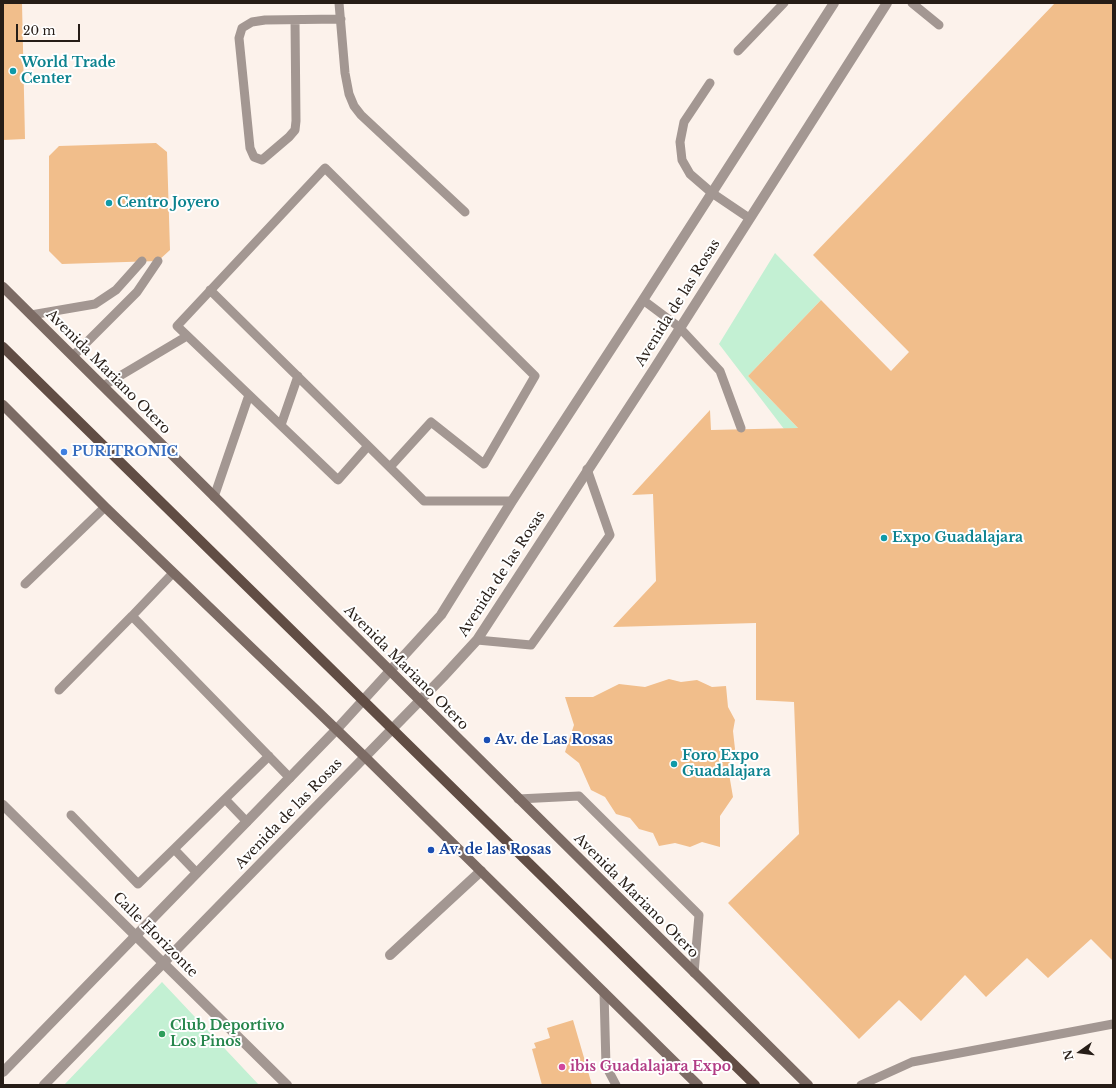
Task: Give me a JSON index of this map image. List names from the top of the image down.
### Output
{
  "streets": {
    "main road": ["Avenida Mariano Otero"],
    "street": ["Avenida de las Rosas", "Calle Horizonte"]
  },
  "crossings": [
    ["Avenida de las Rosas", "Avenida Mariano Otero"],
    ["Avenida de las Rosas", "Calle Horizonte"]
  ],
  "places": [
    "World Trade Center",
    "Centro Joyero",
    "PURITRONIC",
    "Expo Guadalajara",
    "Av. de Las Rosas",
    "Foro Expo Guadalajara",
    "Av. de las Rosas",
    "Club Deportivo Los Pinos",
    "ibis Guadalajara Expo"
  ],
  "scale_bar": "20 m",
  "north": "left"
}
